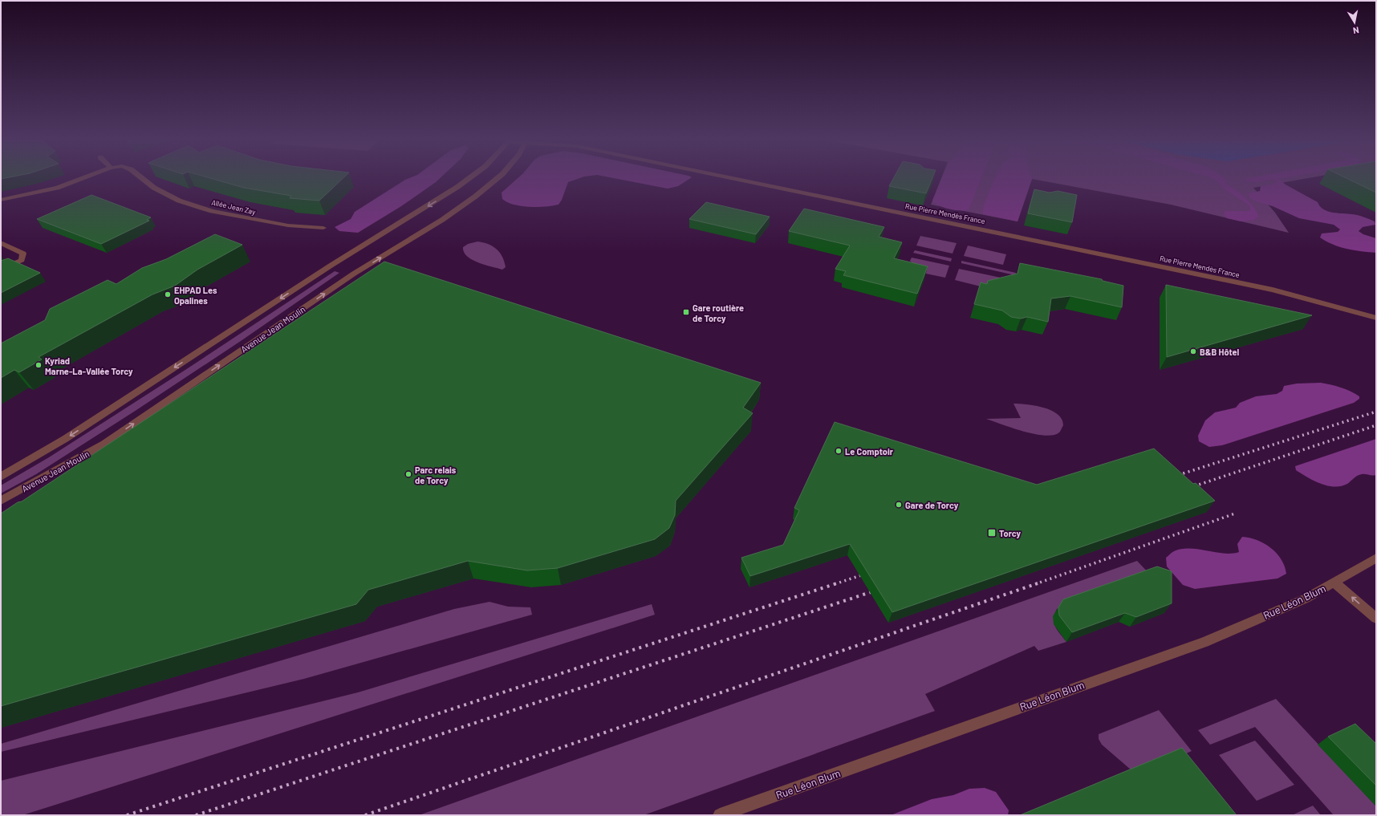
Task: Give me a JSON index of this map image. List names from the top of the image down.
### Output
{
  "streets": {
    "street": [
      "Allée Jean Zay",
      "Rue Pierre Mendès France",
      "Avenue Jean Moulin",
      "Rue Léon Blum"
    ]
  },
  "places": {
    "other": [
      "EHPAD Les Opalines",
      "B&B Hôtel",
      "Kyriad Marne-La-Vallée Torcy",
      "Le Comptoir",
      "Parc relais de Torcy",
      "Gare de Torcy"
    ],
    "transit": ["Gare routière de Torcy", "Torcy"]
  },
  "north": "bottom"
}
